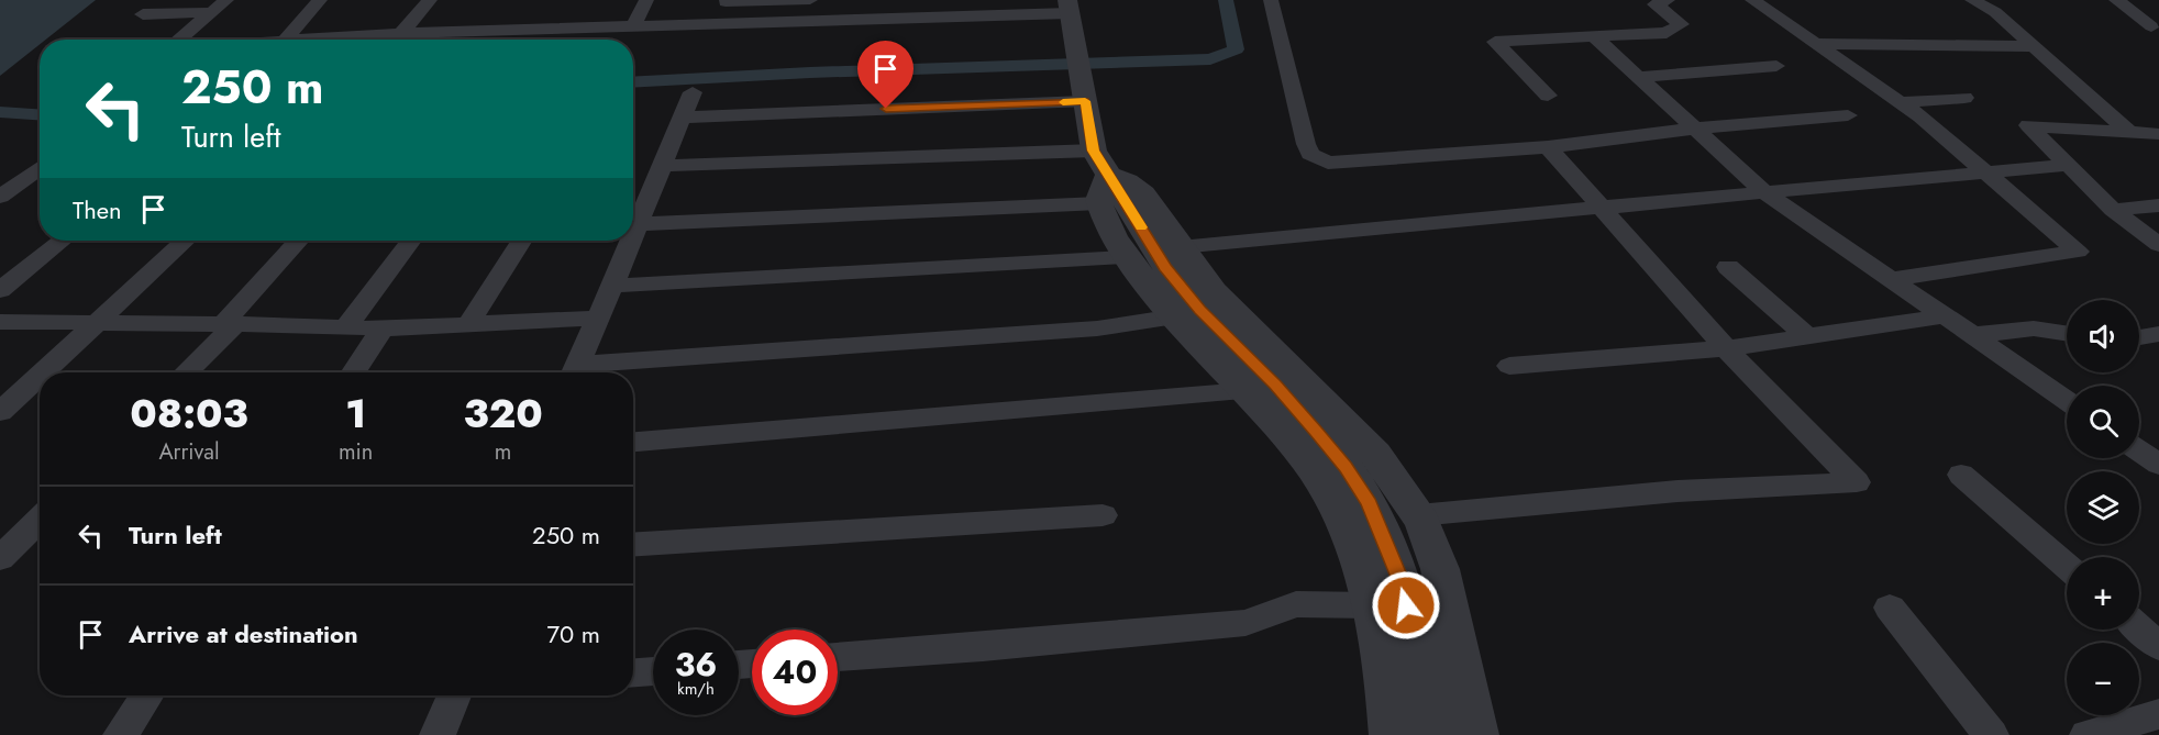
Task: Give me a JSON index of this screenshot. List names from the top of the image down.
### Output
{
  "page": {
    "turn": ["250 m", "Turn left"],
    "then": "Then",
    "map_buttons": ["+", "−"],
    "eta": [
      "08:03",
      "Arrival",
      "1",
      "min",
      "320",
      "m"
    ],
    "list": [
      {
        "name": "Turn left",
        "value": "250 m"
      },
      {
        "name": "Arrive at destination",
        "value": "70 m"
      }
    ],
    "speed": "36 km/h",
    "limit": "40"
  }
}
